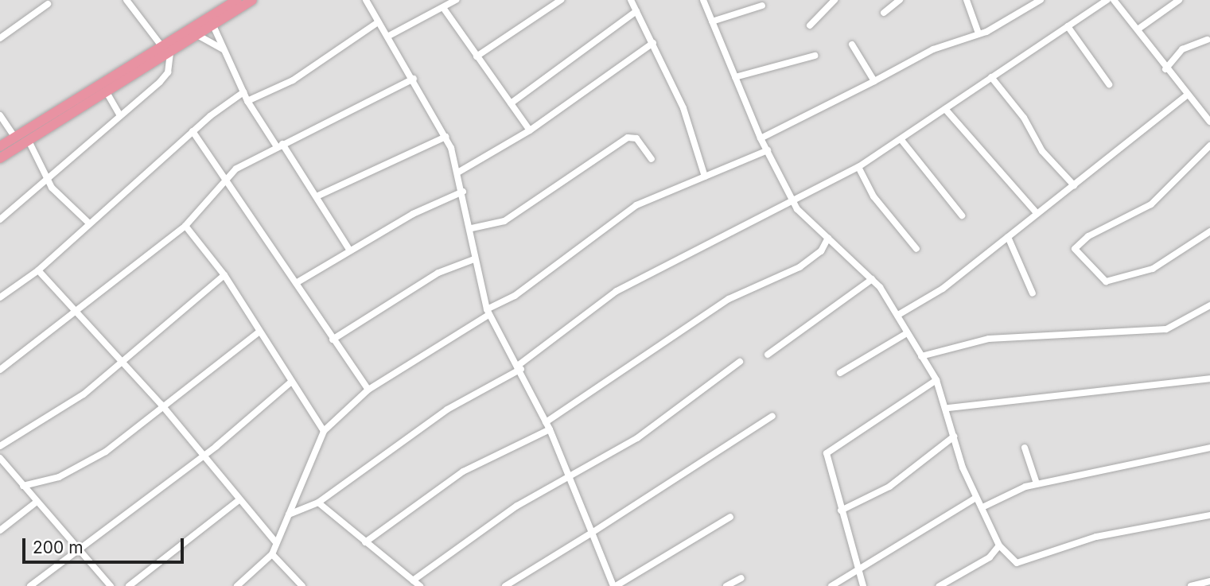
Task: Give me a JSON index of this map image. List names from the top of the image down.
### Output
{
  "scale_bar": "200 m"
}
